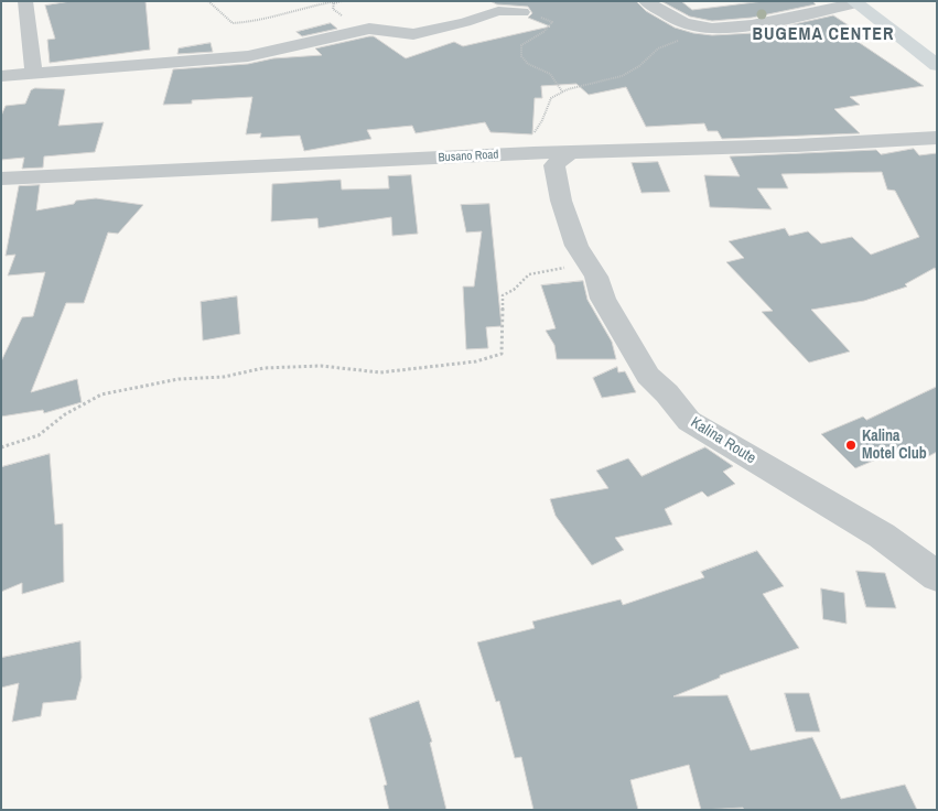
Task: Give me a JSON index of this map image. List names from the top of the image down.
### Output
{
  "streets": {
    "street": ["Busano Road", "Kalina Route"]
  },
  "crossings": [
    ["Busano Road", "Kalina Route"]
  ],
  "districts": ["BUGEMA CENTER"],
  "places": ["Kalina Motel Club"]
}
